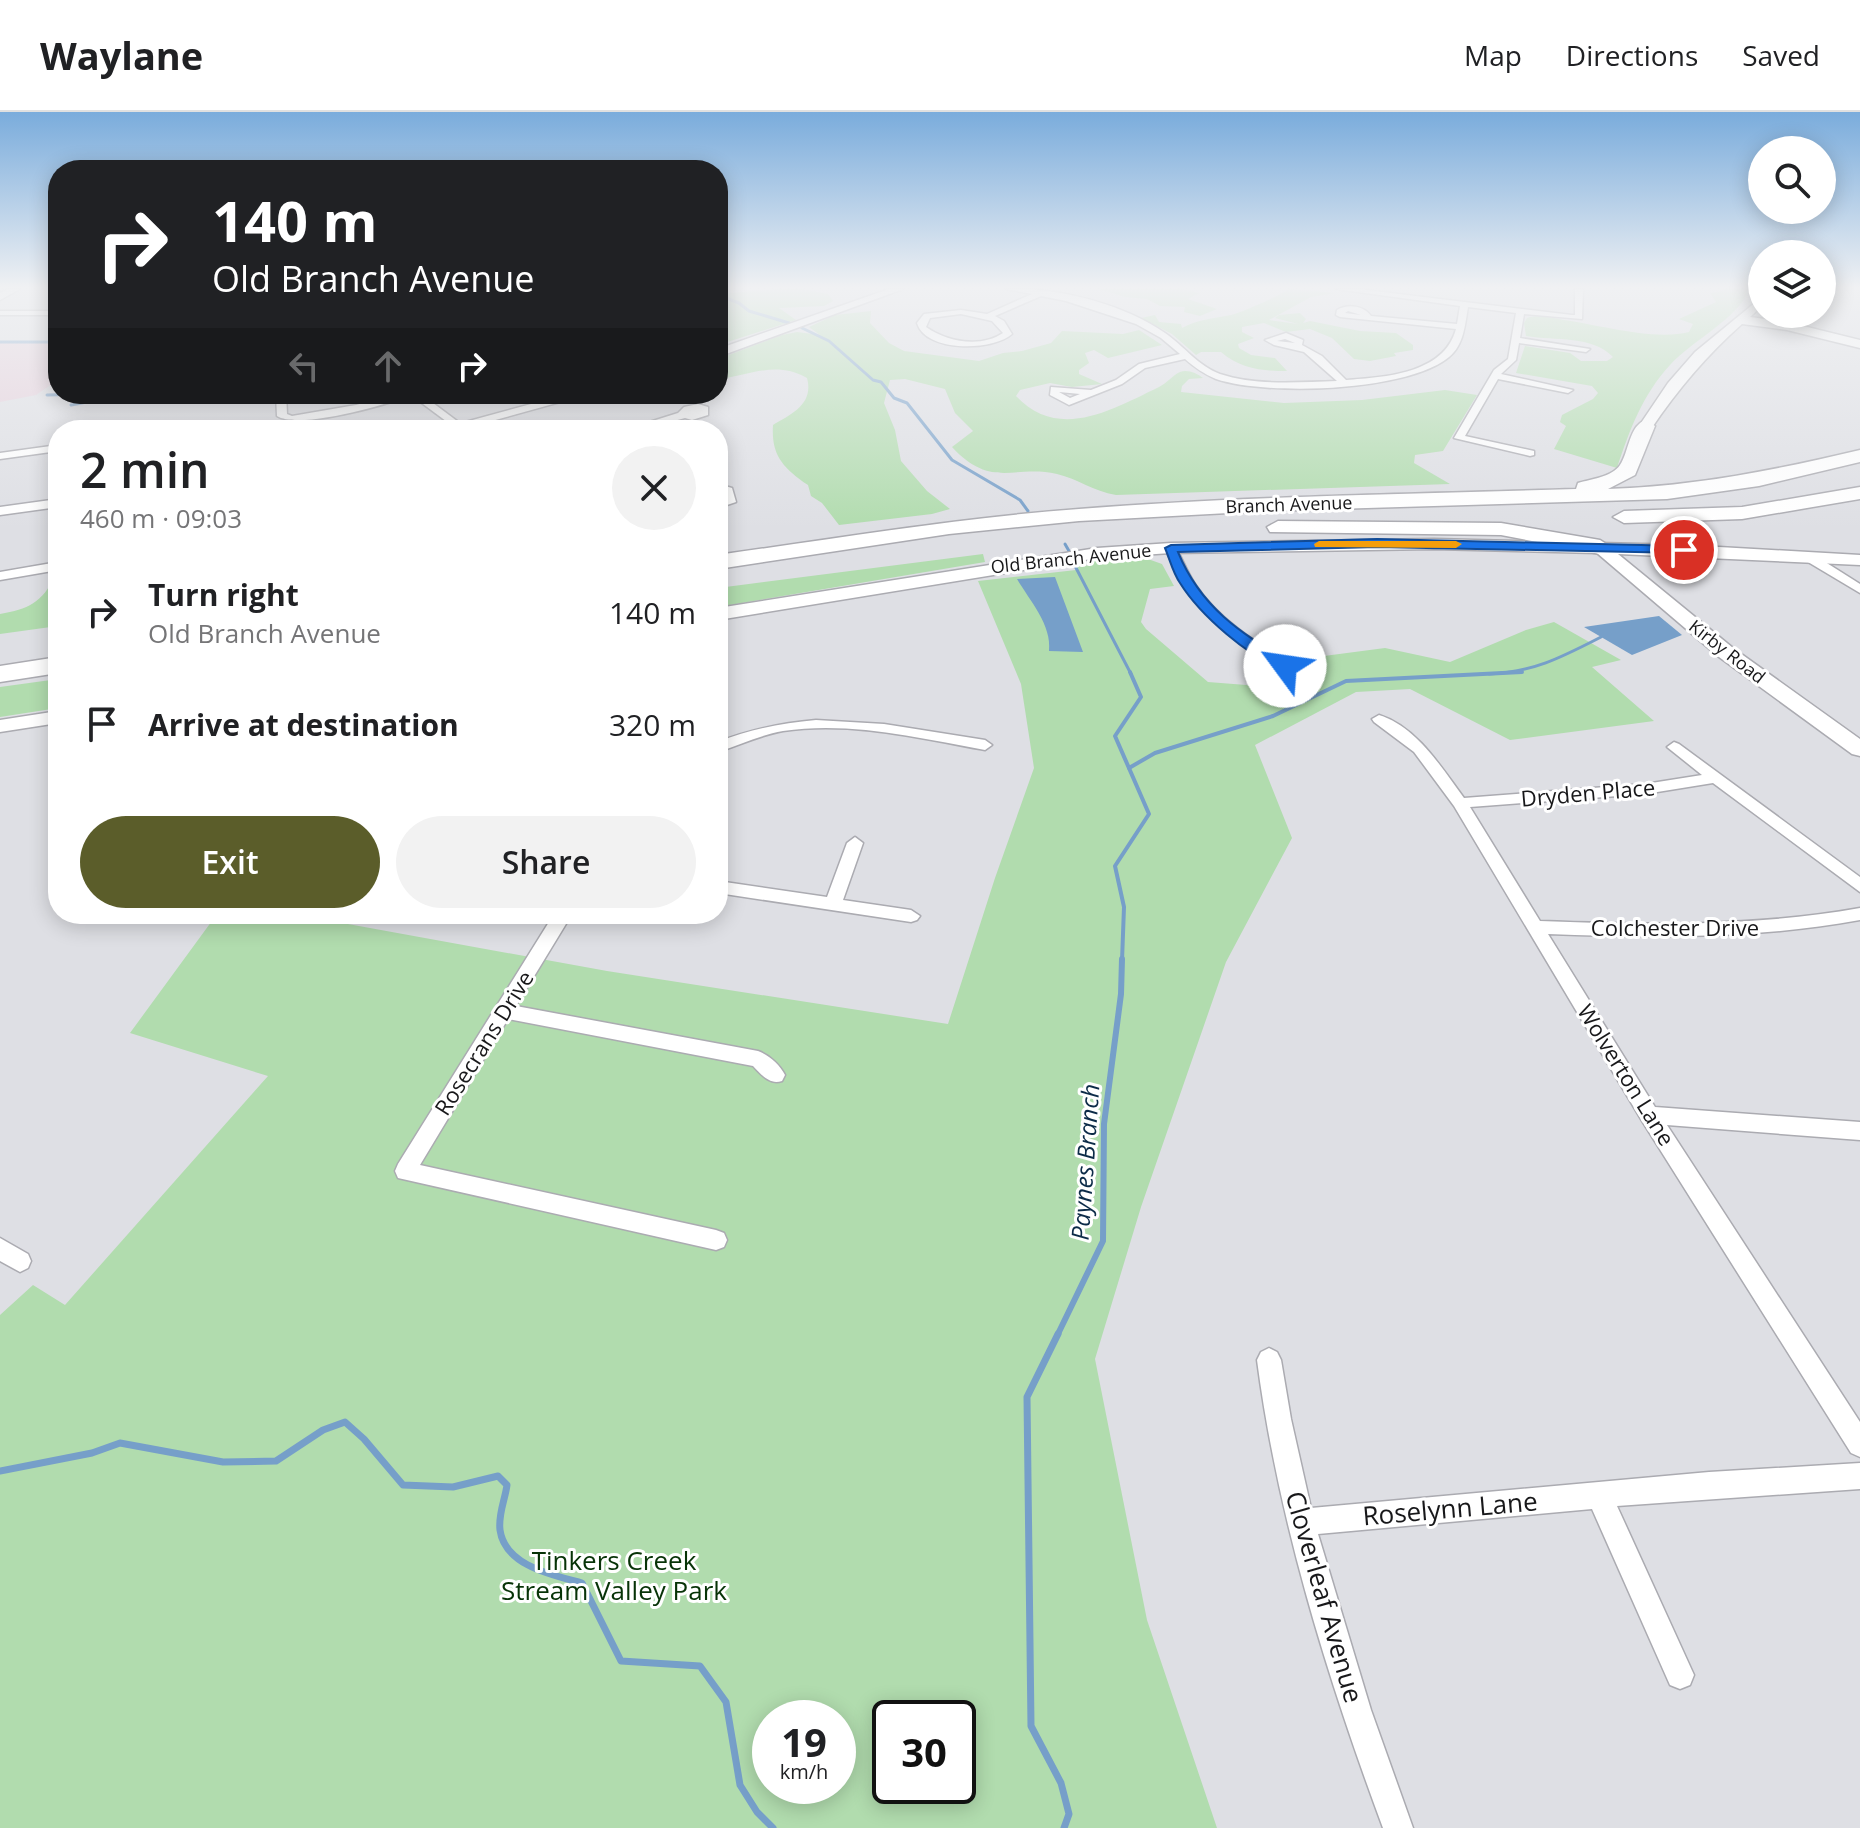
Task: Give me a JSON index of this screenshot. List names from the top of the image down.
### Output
{
  "streets": {
    "highway": ["Branch Avenue"],
    "main road": ["Old Branch Avenue", "Kirby Road"],
    "street": [
      "Dryden Place",
      "Colchester Drive",
      "Rosecrans Drive",
      "Wolverton Lane",
      "Roselynn Lane",
      "Cloverleaf Avenue"
    ]
  },
  "crossings": [
    ["Old Branch Avenue", "Kirby Road"],
    ["Dryden Place", "Wolverton Lane"],
    ["Colchester Drive", "Wolverton Lane"],
    ["Roselynn Lane", "Cloverleaf Avenue"]
  ],
  "water": ["Paynes Branch"],
  "parks": ["Tinkers Creek Stream Valley Park"],
  "page": {
    "header": "Waylane",
    "nav": ["Map", "Directions", "Saved"],
    "turn": ["140 m", "Old Branch Avenue"],
    "heading": ["2 min", "460 m · 09:03"],
    "list": [
      {
        "name": "Turn right",
        "note": "Old Branch Avenue",
        "value": "140 m"
      },
      {
        "name": "Arrive at destination",
        "value": "320 m"
      }
    ],
    "buttons": ["Exit", "Share"],
    "speed": "19 km/h",
    "limit": "30"
  }
}
